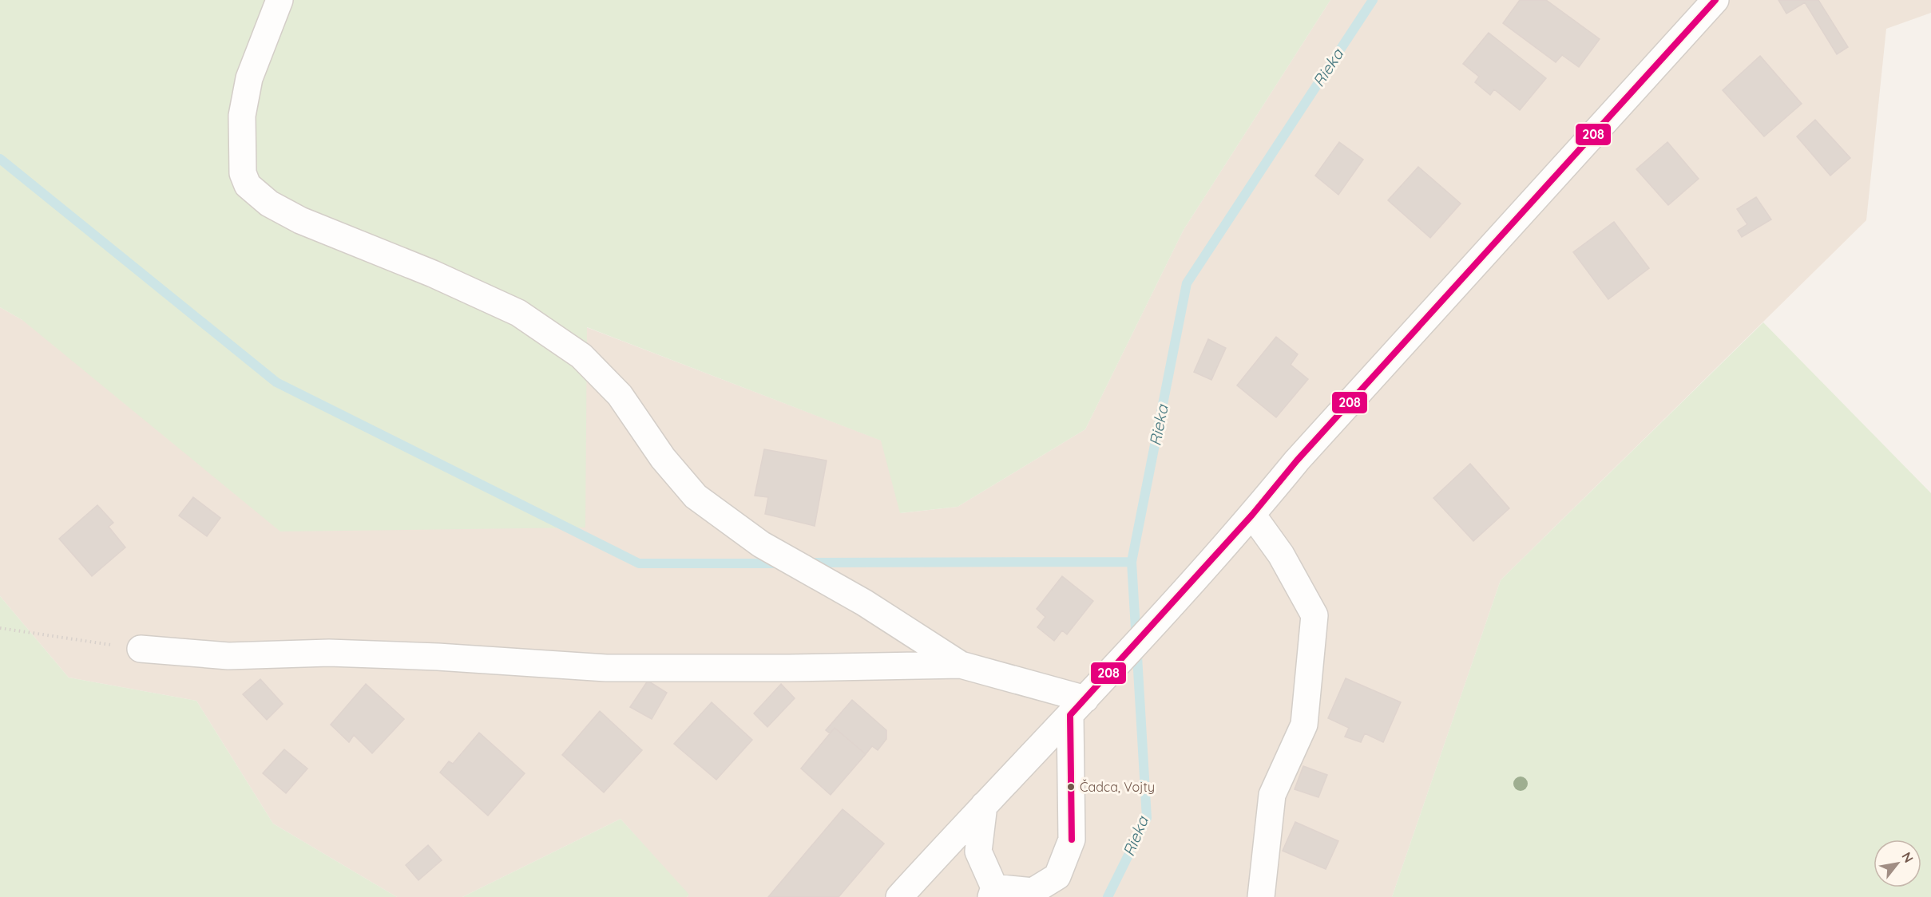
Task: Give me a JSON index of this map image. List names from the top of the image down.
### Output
{
  "water": ["Rieka"],
  "places": ["Čadca, Vojty"],
  "lines": ["transit line 208"],
  "north": "top right"
}
